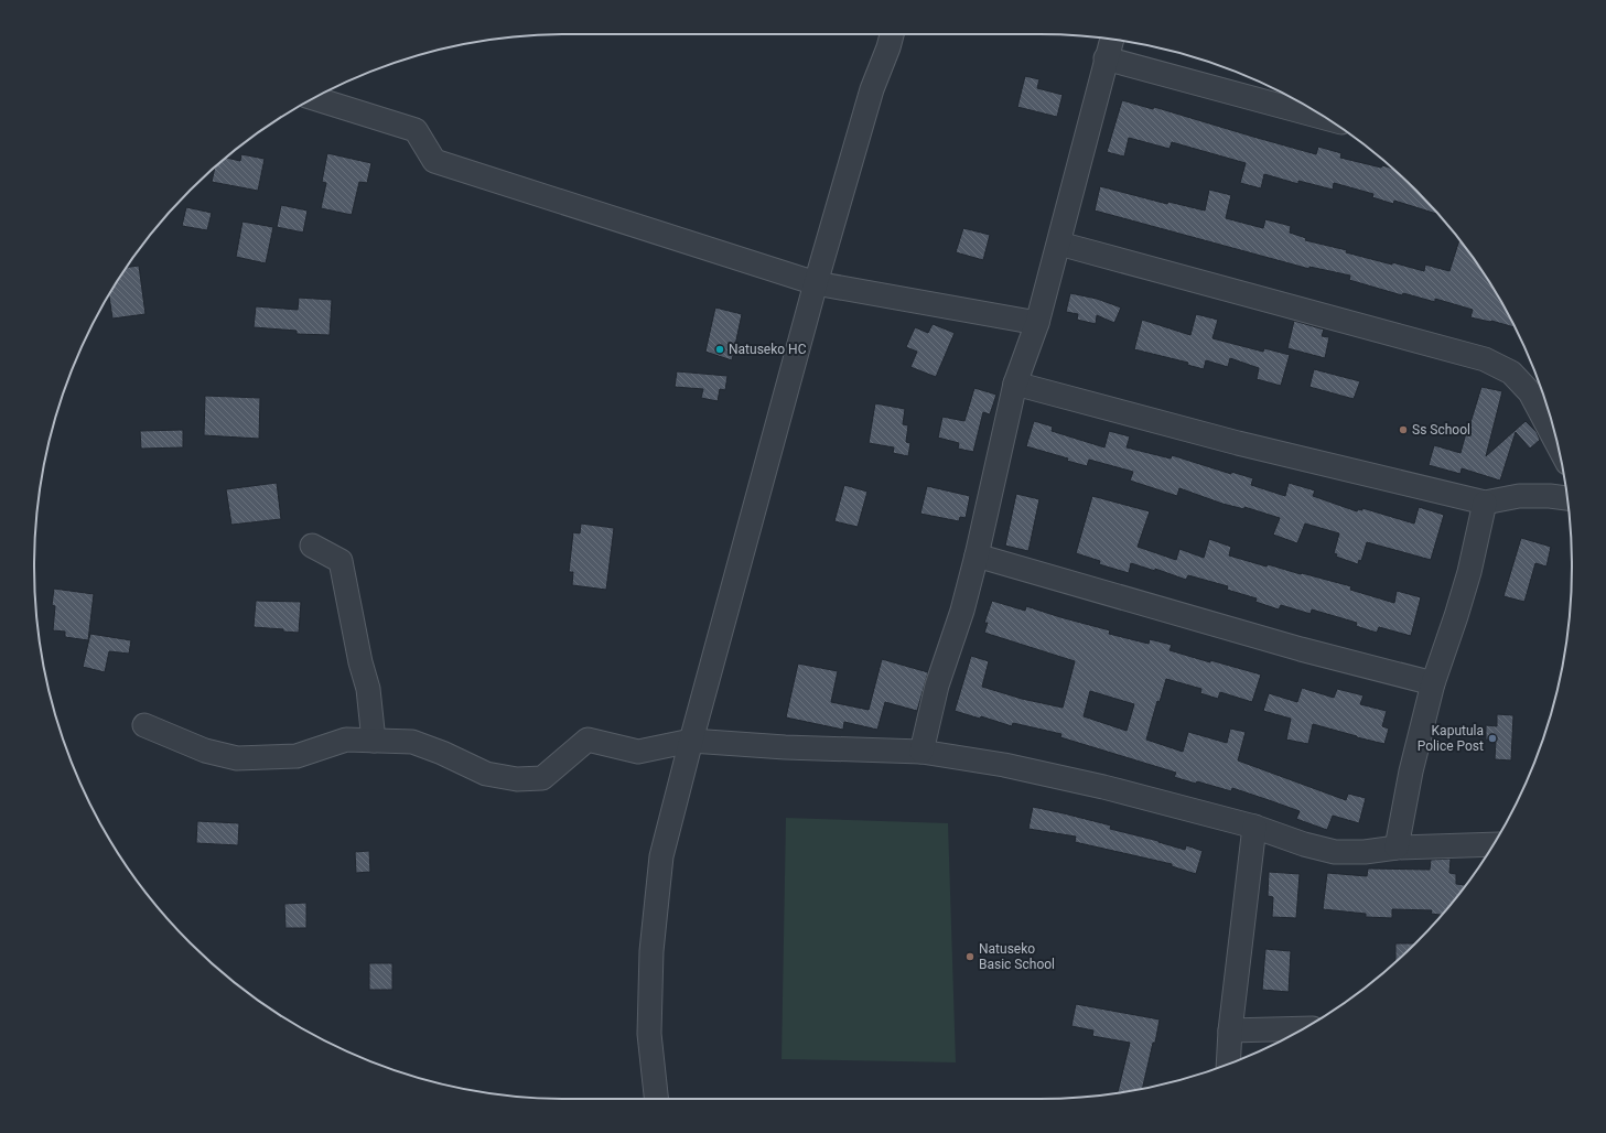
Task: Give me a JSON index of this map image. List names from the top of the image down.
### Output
{
  "places": [
    "Natuseko HC",
    "Ss School",
    "Kaputula Police Post",
    "Natuseko Basic School"
  ]
}
